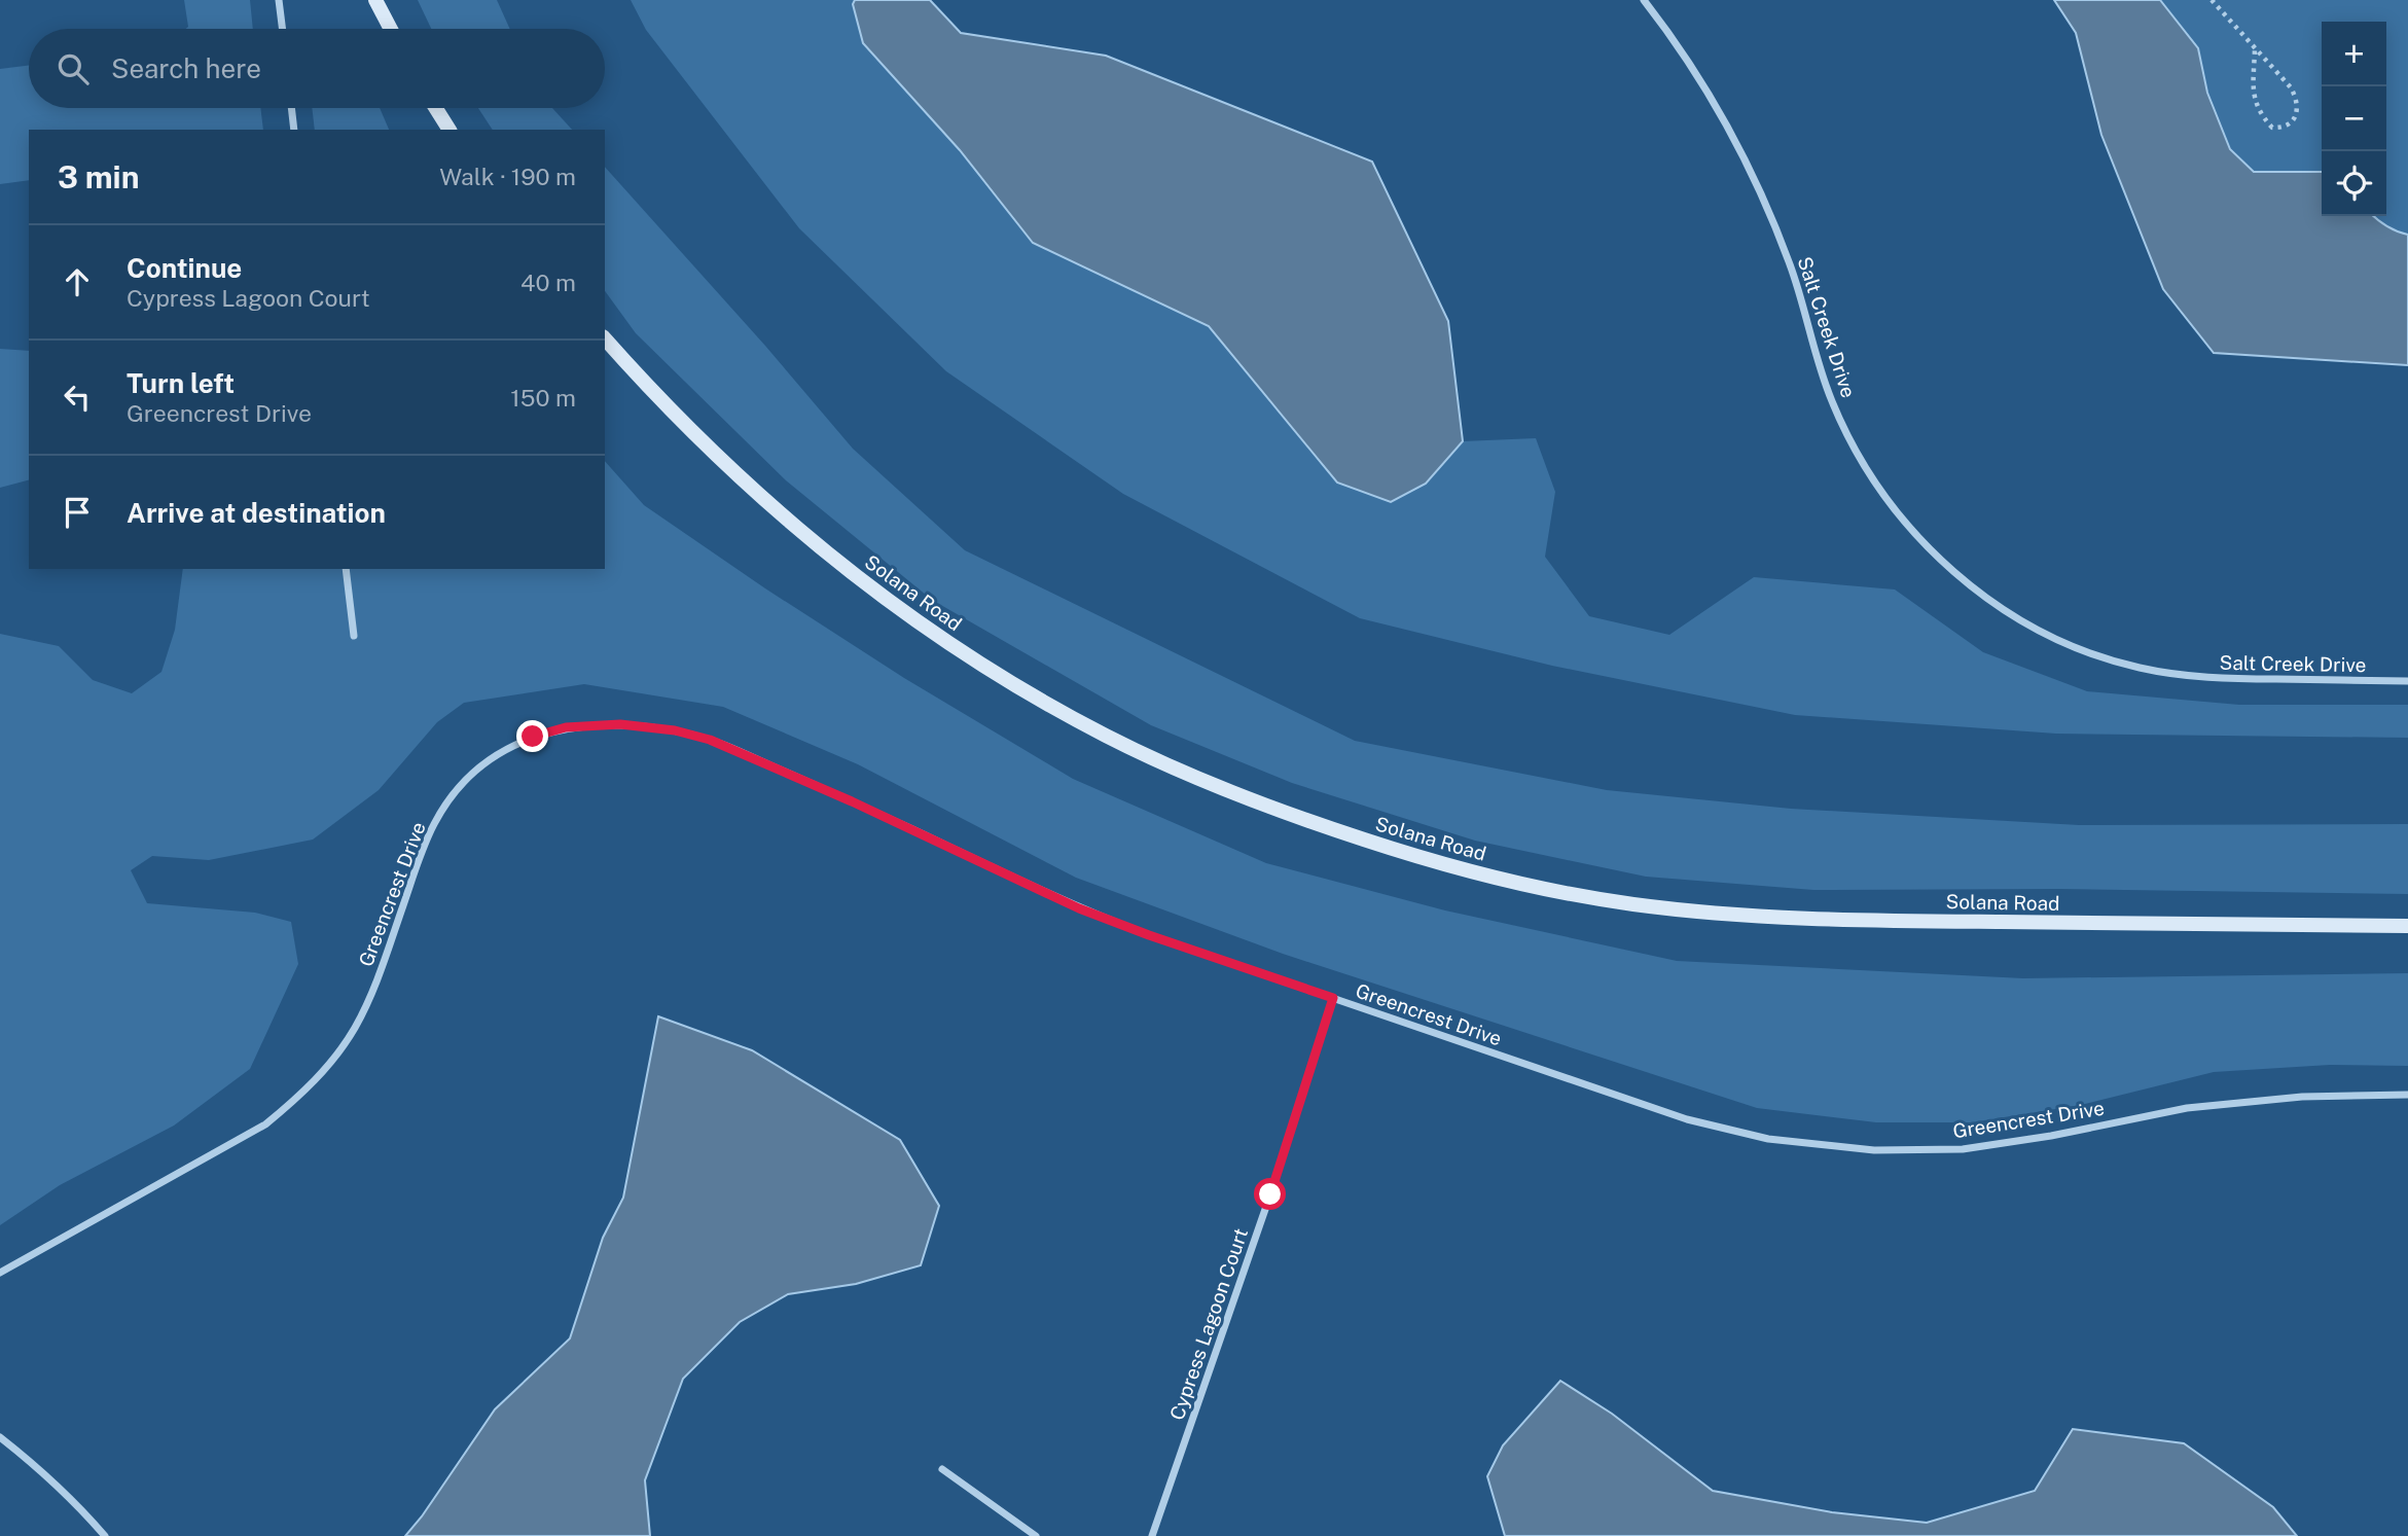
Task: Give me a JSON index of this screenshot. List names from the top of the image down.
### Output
{
  "streets": {
    "street": [
      "Salt Creek Drive",
      "Solana Road",
      "Greencrest Drive",
      "Cypress Lagoon Court"
    ]
  },
  "crossings": [
    ["Greencrest Drive", "Cypress Lagoon Court"]
  ],
  "page": {
    "map_buttons": ["+", "−"],
    "search": "Search here",
    "heading": ["3 min", "Walk · 190 m"],
    "list": [
      ["Continue", "Cypress Lagoon Court", "40 m"],
      ["Turn left", "Greencrest Drive", "150 m"],
      "Arrive at destination"
    ]
  }
}
